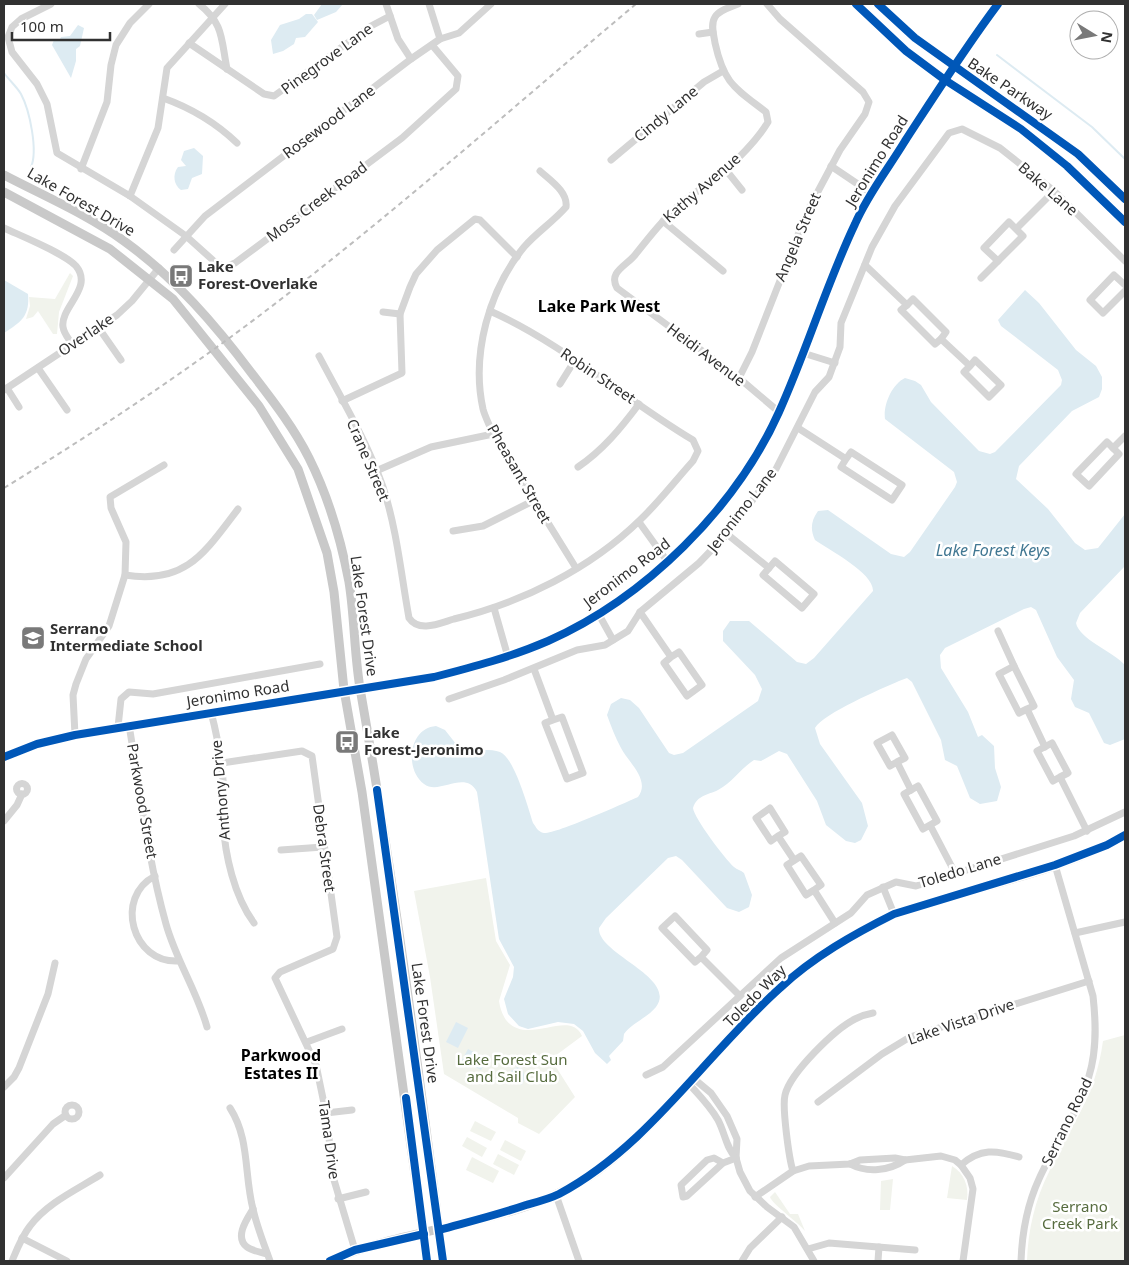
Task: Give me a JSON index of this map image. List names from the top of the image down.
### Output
{
  "streets": {
    "main road": [
      "Bake Parkway",
      "Jeronimo Road",
      "Lake Forest Drive",
      "Toledo Way"
    ],
    "street": [
      "Pinegrove Lane",
      "Cindy Lane",
      "Rosewood Lane",
      "Kathy Avenue",
      "Bake Lane",
      "Moss Creek Road",
      "Angela Street",
      "Overlake",
      "Heidi Avenue",
      "Robin Street",
      "Crane Street",
      "Pheasant Street",
      "Jeronimo Lane",
      "Anthony Drive",
      "Parkwood Street",
      "Debra Street",
      "Toledo Lane",
      "Lake Vista Drive",
      "Serrano Road",
      "Tama Drive"
    ]
  },
  "crossings": [
    ["Bake Parkway", "Jeronimo Road"],
    ["Cindy Lane", "Kathy Avenue"],
    ["Rosewood Lane", "Moss Creek Road"],
    ["Jeronimo Road", "Lake Forest Drive"],
    ["Jeronimo Road", "Heidi Avenue"],
    ["Jeronimo Road", "Anthony Drive"],
    ["Jeronimo Road", "Parkwood Street"],
    ["Kathy Avenue", "Heidi Avenue"],
    ["Bake Lane", "Jeronimo Lane"],
    ["Lake Forest Drive", "Overlake"],
    ["Lake Forest Drive", "Toledo Way"],
    ["Angela Street", "Heidi Avenue"],
    ["Robin Street", "Pheasant Street"],
    ["Anthony Drive", "Debra Street"],
    ["Debra Street", "Tama Drive"],
    ["Toledo Way", "Serrano Road"],
    ["Toledo Way", "Tama Drive"],
    ["Lake Vista Drive", "Serrano Road"]
  ],
  "districts": ["Lake Park West", "Parkwood Estates II"],
  "water": ["Lake Forest Keys"],
  "parks": ["Lake Forest Sun and Sail Club", "Serrano Creek Park"],
  "places": {
    "bus stop": ["Lake Forest-Overlake", "Lake Forest-Jeronimo"],
    "school or university": ["Serrano Intermediate School"]
  },
  "scale_bar": "100 m",
  "north": "right"
}
